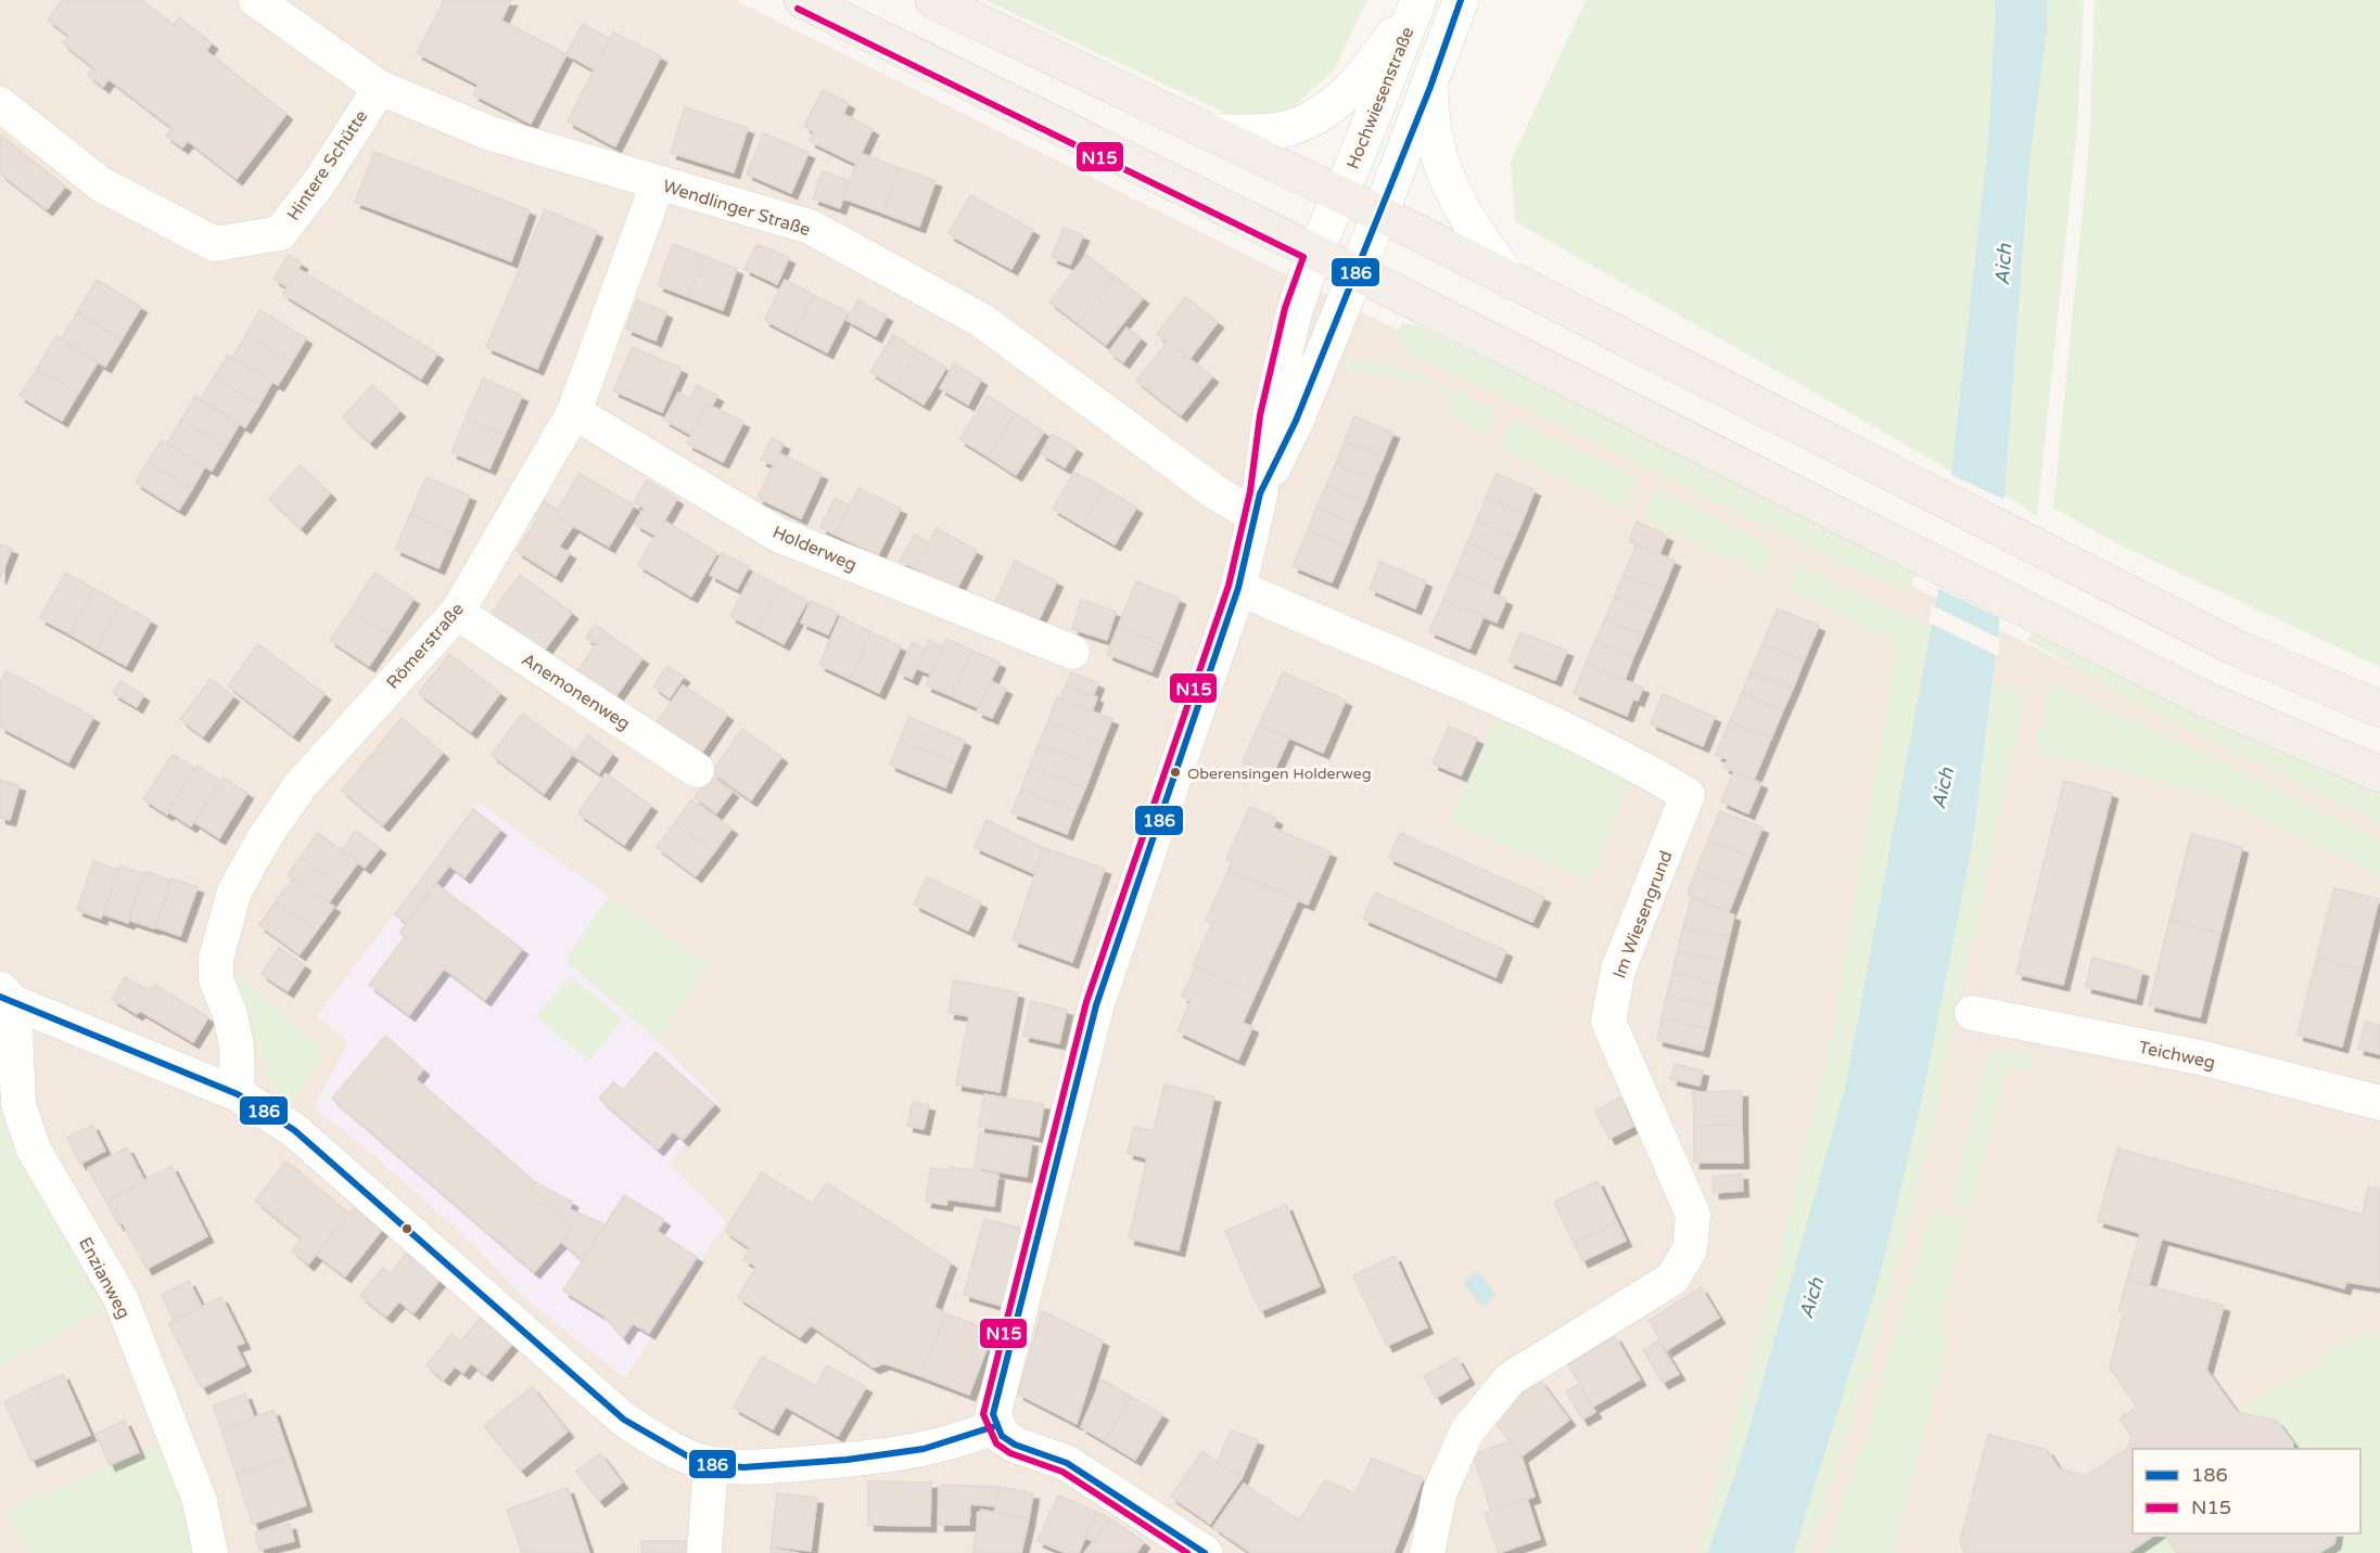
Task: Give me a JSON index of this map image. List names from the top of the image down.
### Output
{
  "streets": {
    "main road": ["Hochwiesenstraße"],
    "street": [
      "Hintere Schütte",
      "Wendlinger Straße",
      "Holderweg",
      "Römerstraße",
      "Anemonenweg",
      "Im Wiesengrund",
      "Teichweg",
      "Enzianweg"
    ]
  },
  "crossings": [
    ["Hintere Schütte", "Wendlinger Straße"],
    ["Wendlinger Straße", "Römerstraße"],
    ["Holderweg", "Römerstraße"],
    ["Römerstraße", "Anemonenweg"]
  ],
  "water": ["Aich"],
  "places": ["Oberensingen Holderweg"],
  "lines": ["transit line 186", "transit line N15"],
  "legend": ["186", "N15"]
}
